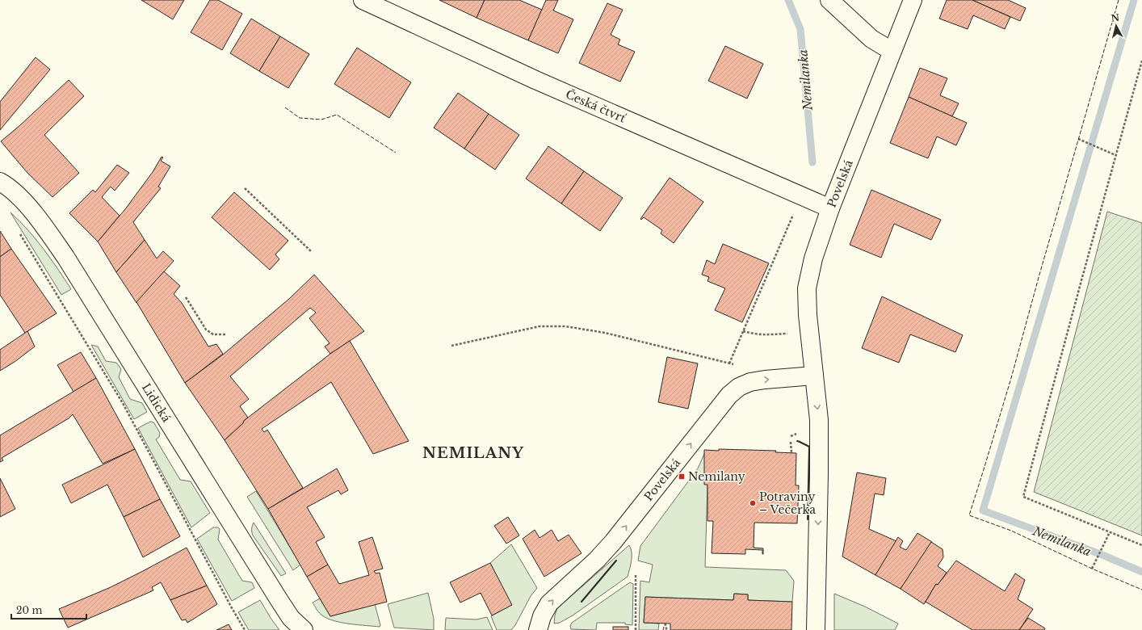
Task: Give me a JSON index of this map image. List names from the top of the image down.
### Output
{
  "streets": {
    "street": ["Česká čtvrť", "Povelská", "Lidická"]
  },
  "crossings": [
    ["Česká čtvrť", "Povelská"]
  ],
  "districts": ["NEMILANY"],
  "water": ["Nemilanka"],
  "places": {
    "transit": ["Nemilany"],
    "other": ["Potraviny – Večerka"]
  },
  "scale_bar": "20 m",
  "north": "top"
}
